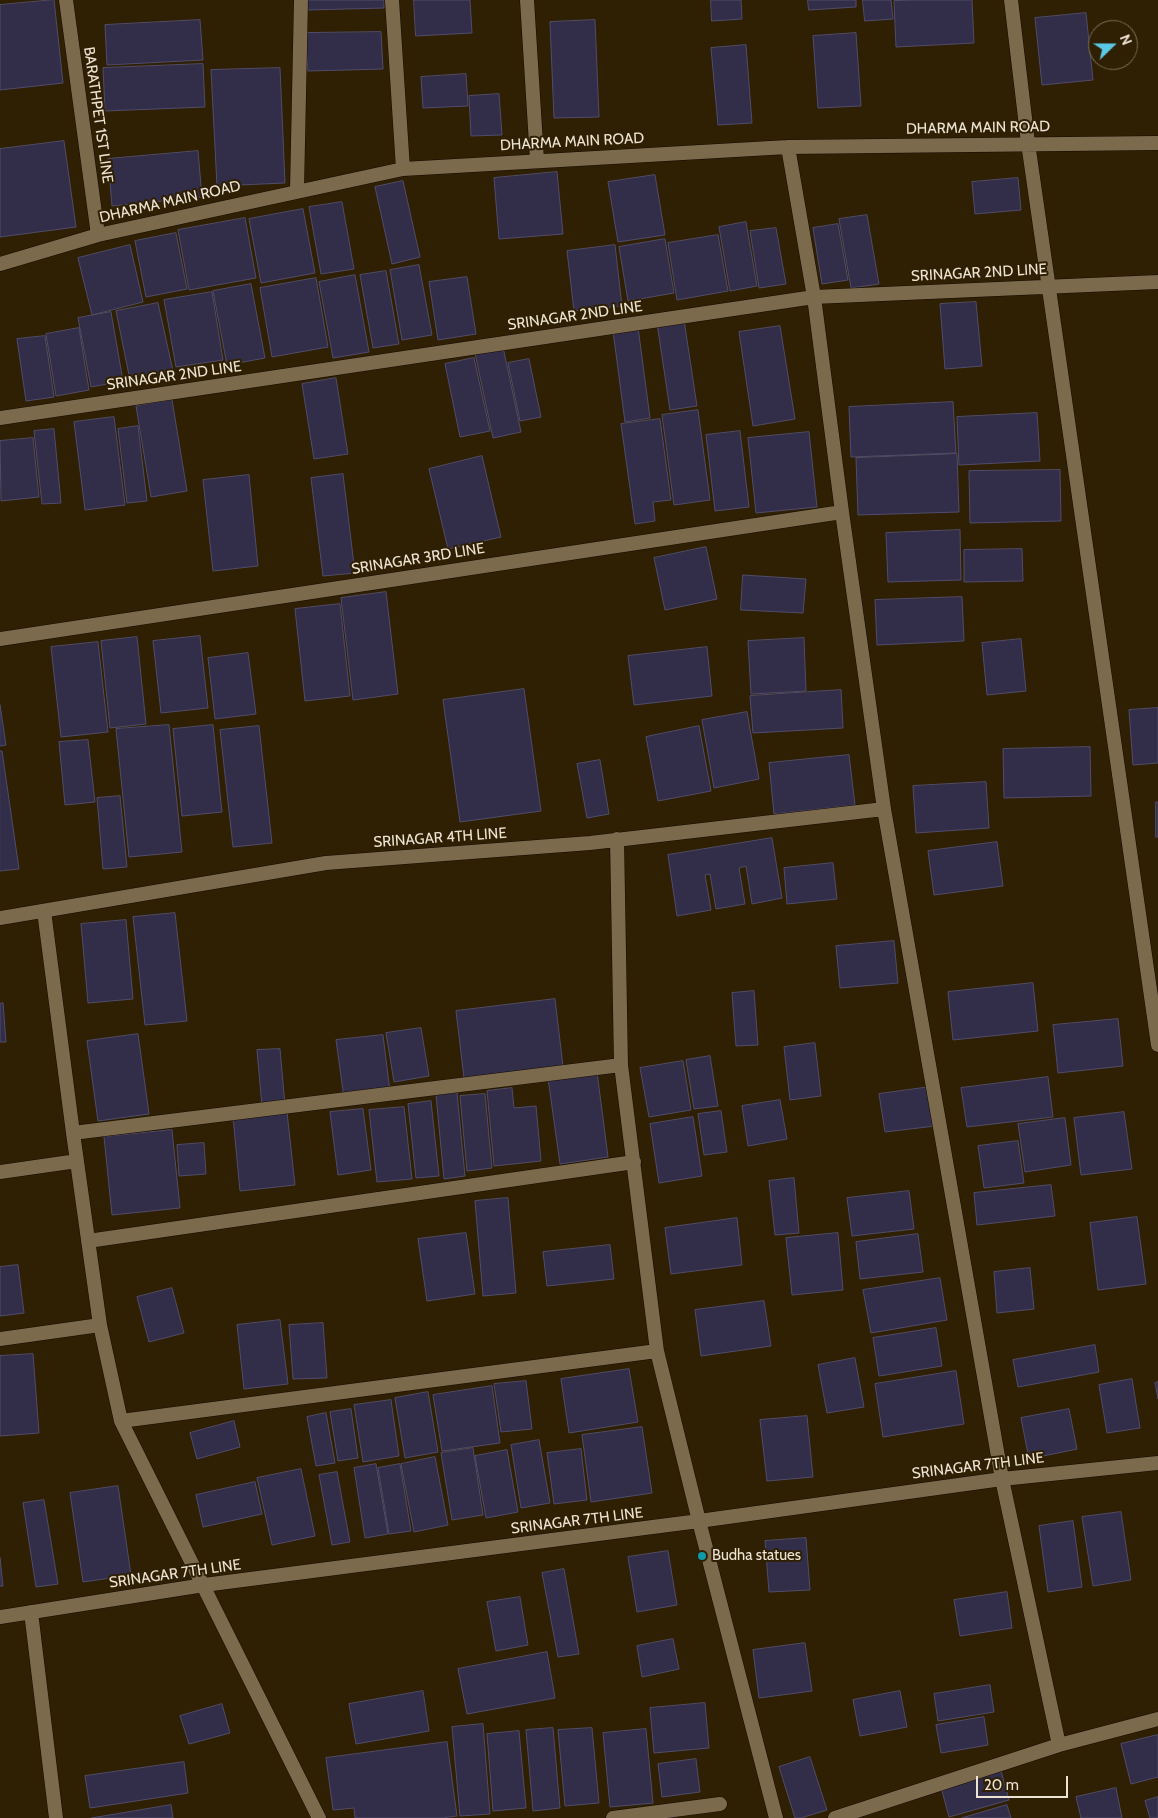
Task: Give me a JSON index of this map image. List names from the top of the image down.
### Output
{
  "streets": {
    "street": [
      "BARATHPET 1ST LINE",
      "DHARMA MAIN ROAD",
      "SRINAGAR 2ND LINE",
      "SRINAGAR 3RD LINE",
      "SRINAGAR 4TH LINE",
      "SRINAGAR 7TH LINE"
    ]
  },
  "crossings": [
    ["BARATHPET 1ST LINE", "DHARMA MAIN ROAD"]
  ],
  "places": ["Budha statues"],
  "scale_bar": "20 m",
  "north": "right"
}
